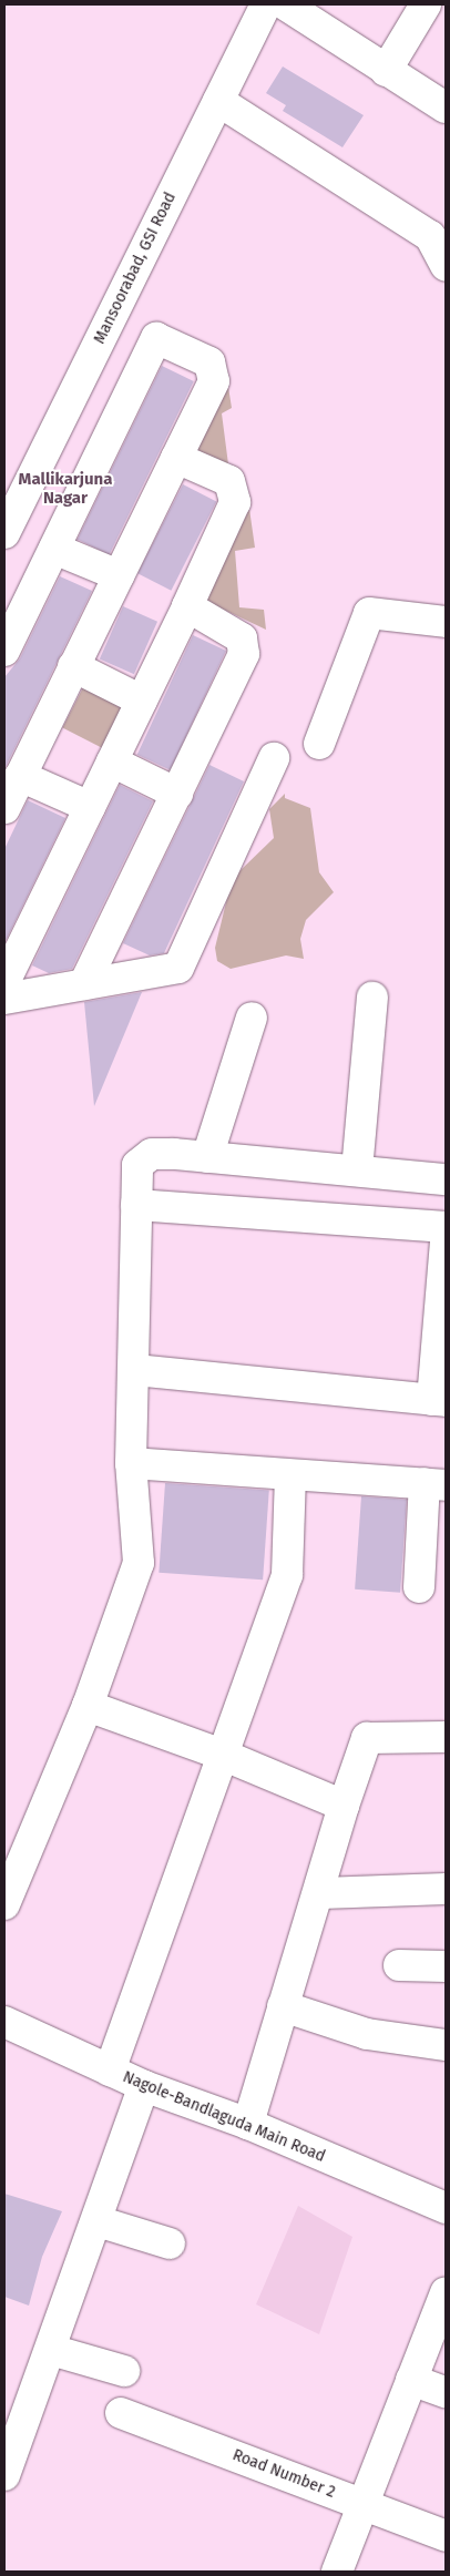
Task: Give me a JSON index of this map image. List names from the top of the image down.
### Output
{
  "streets": {
    "street": ["Mansoorabad, GSI Road", "Nagole-Bandlaguda Main Road", "Road Number 2"]
  },
  "districts": ["Mallikarjuna Nagar"]
}
